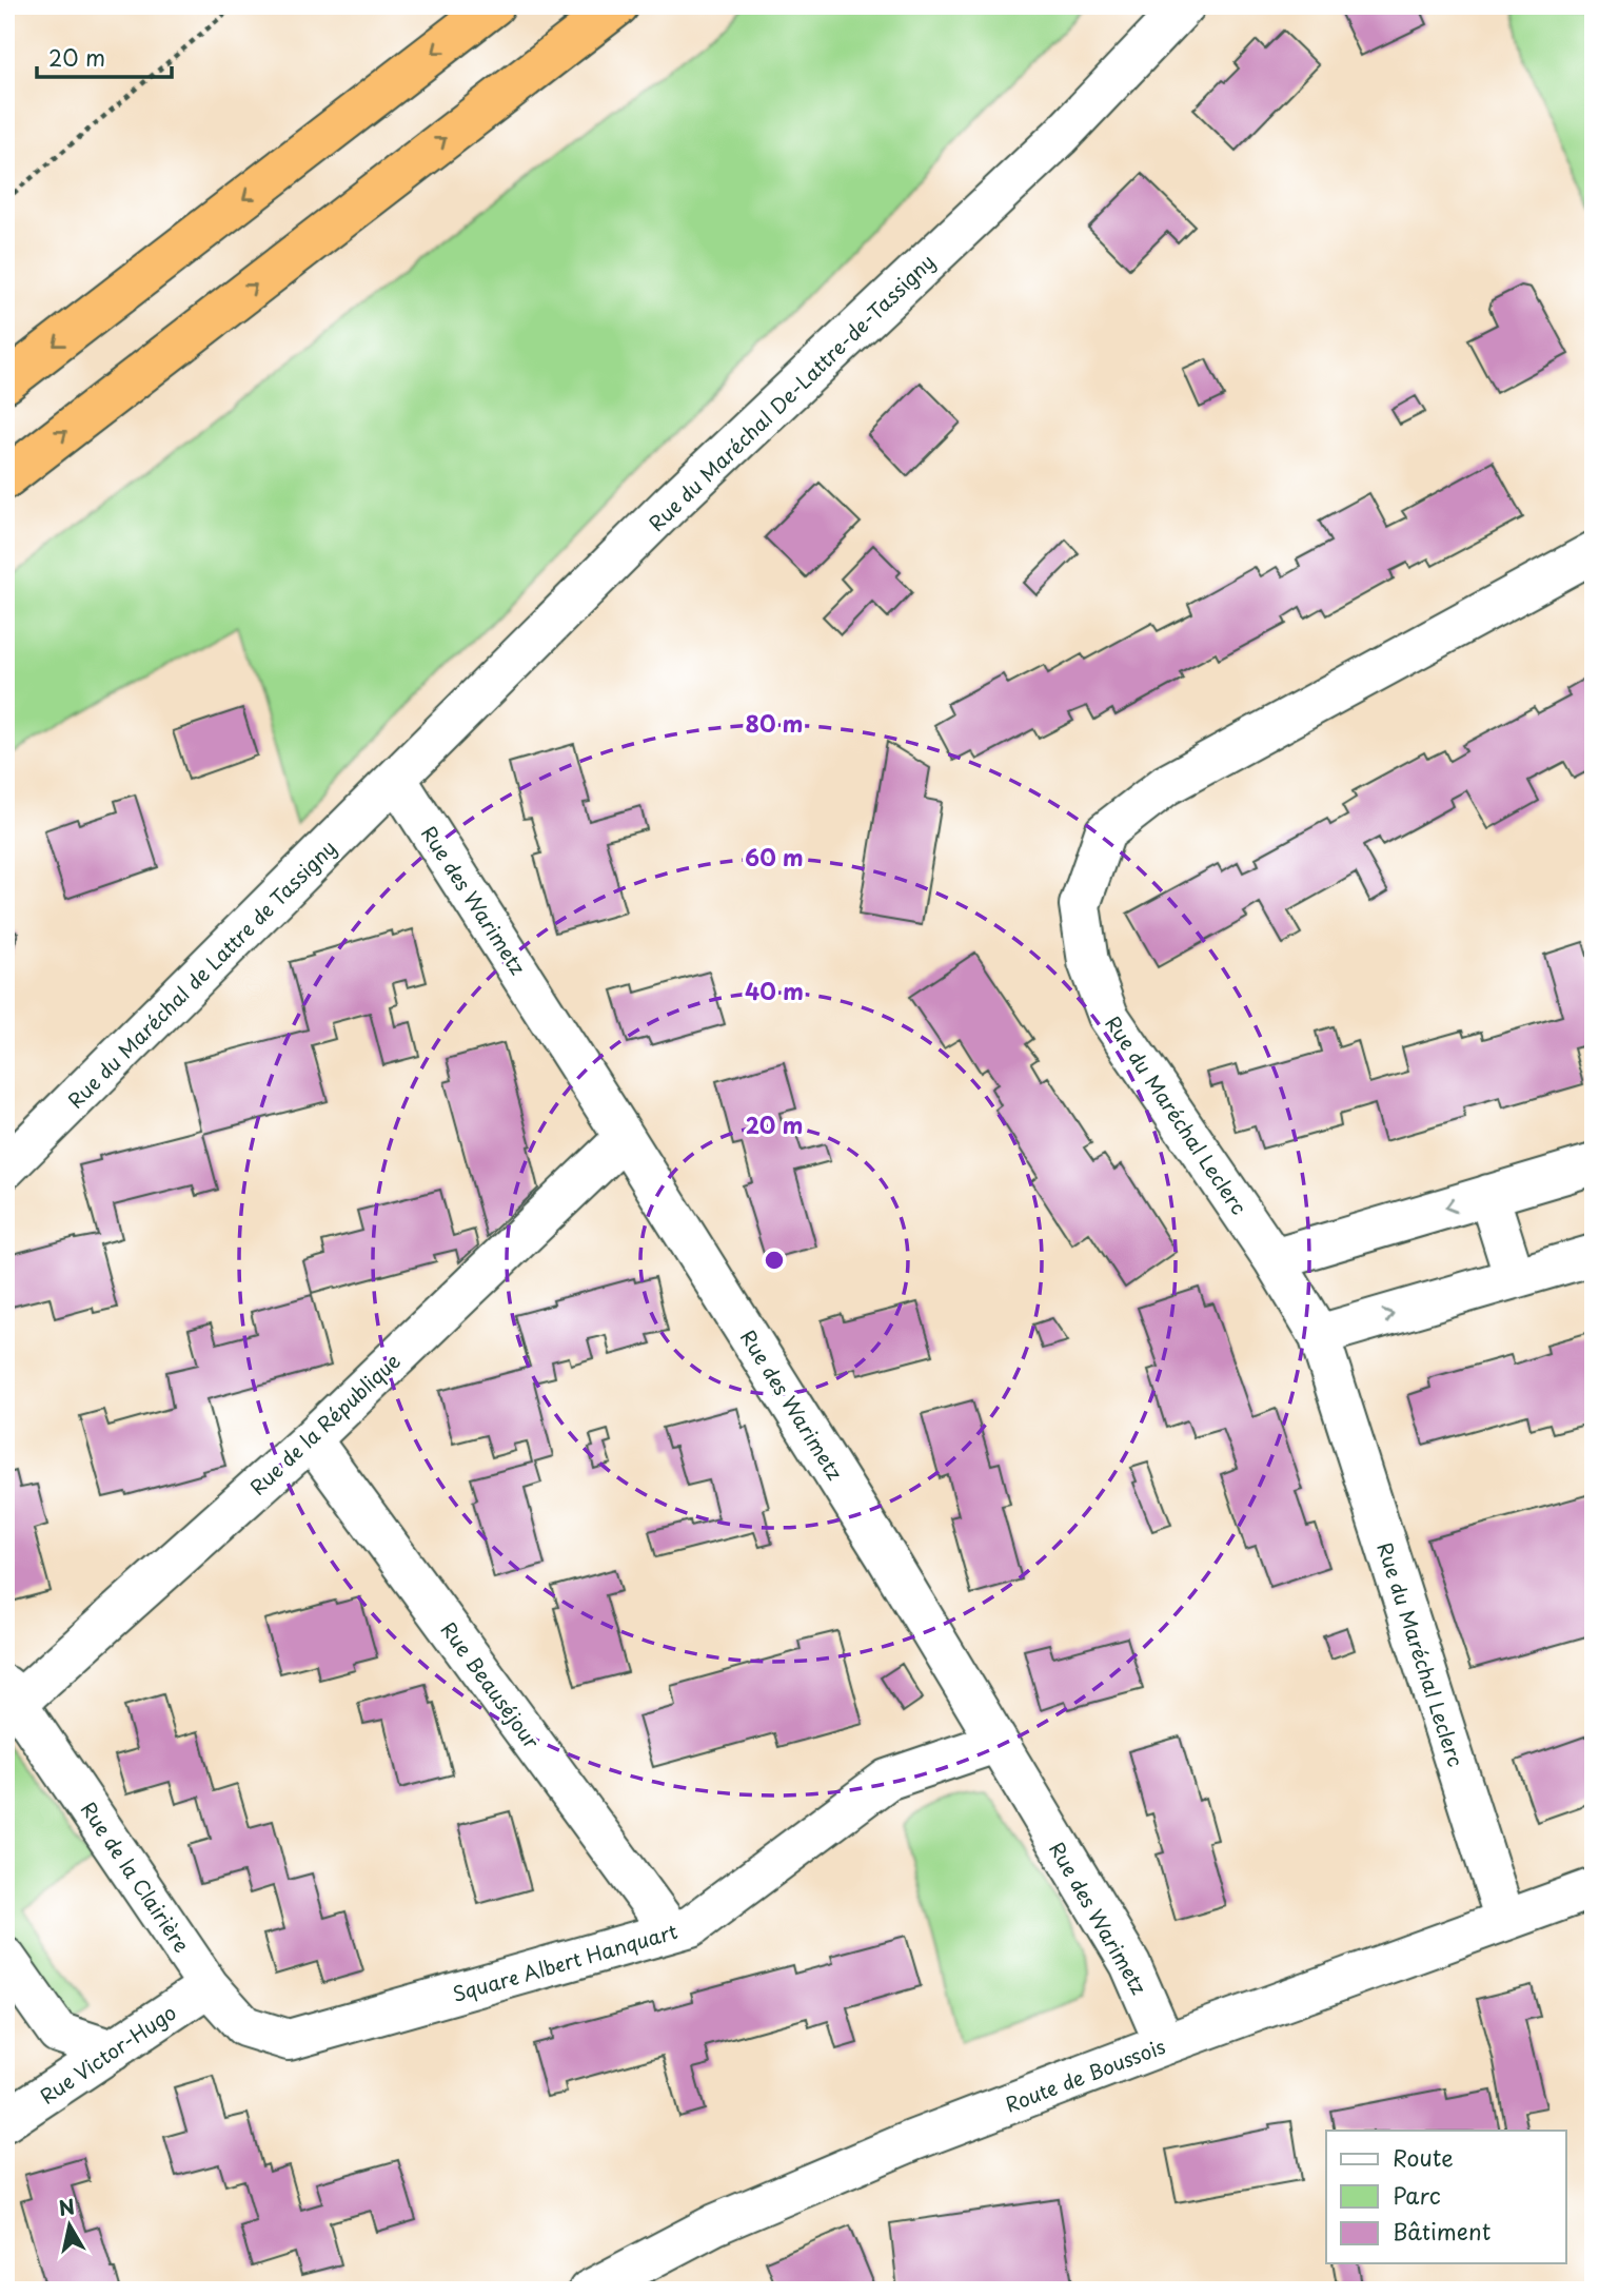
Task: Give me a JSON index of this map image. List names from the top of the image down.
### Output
{
  "streets": {
    "street": [
      "Rue du Maréchal De-Lattre-de-Tassigny",
      "Rue des Warimetz",
      "Rue du Maréchal de Lattre de Tassigny",
      "Rue du Maréchal Leclerc",
      "Rue de la République",
      "Rue Beauséjour",
      "Rue de la Clairière",
      "Square Albert Hanquart",
      "Rue Victor-Hugo",
      "Route de Boussois"
    ]
  },
  "crossings": [
    ["Rue du Maréchal De-Lattre-de-Tassigny", "Rue des Warimetz"],
    ["Rue du Maréchal De-Lattre-de-Tassigny", "Rue du Maréchal de Lattre de Tassigny"],
    ["Rue des Warimetz", "Rue du Maréchal de Lattre de Tassigny"],
    ["Rue des Warimetz", "Rue de la République"],
    ["Rue des Warimetz", "Square Albert Hanquart"],
    ["Rue des Warimetz", "Route de Boussois"],
    ["Rue du Maréchal Leclerc", "Route de Boussois"],
    ["Rue de la République", "Rue Beauséjour"],
    ["Rue de la République", "Rue de la Clairière"],
    ["Rue Beauséjour", "Square Albert Hanquart"],
    ["Rue de la Clairière", "Square Albert Hanquart"],
    ["Rue de la Clairière", "Rue Victor-Hugo"]
  ],
  "legend": ["Route", "Parc", "Bâtiment"],
  "scale_bar": "20 m",
  "north": "top",
  "rings": [
    "80 m",
    "60 m",
    "40 m",
    "20 m"
  ]
}
